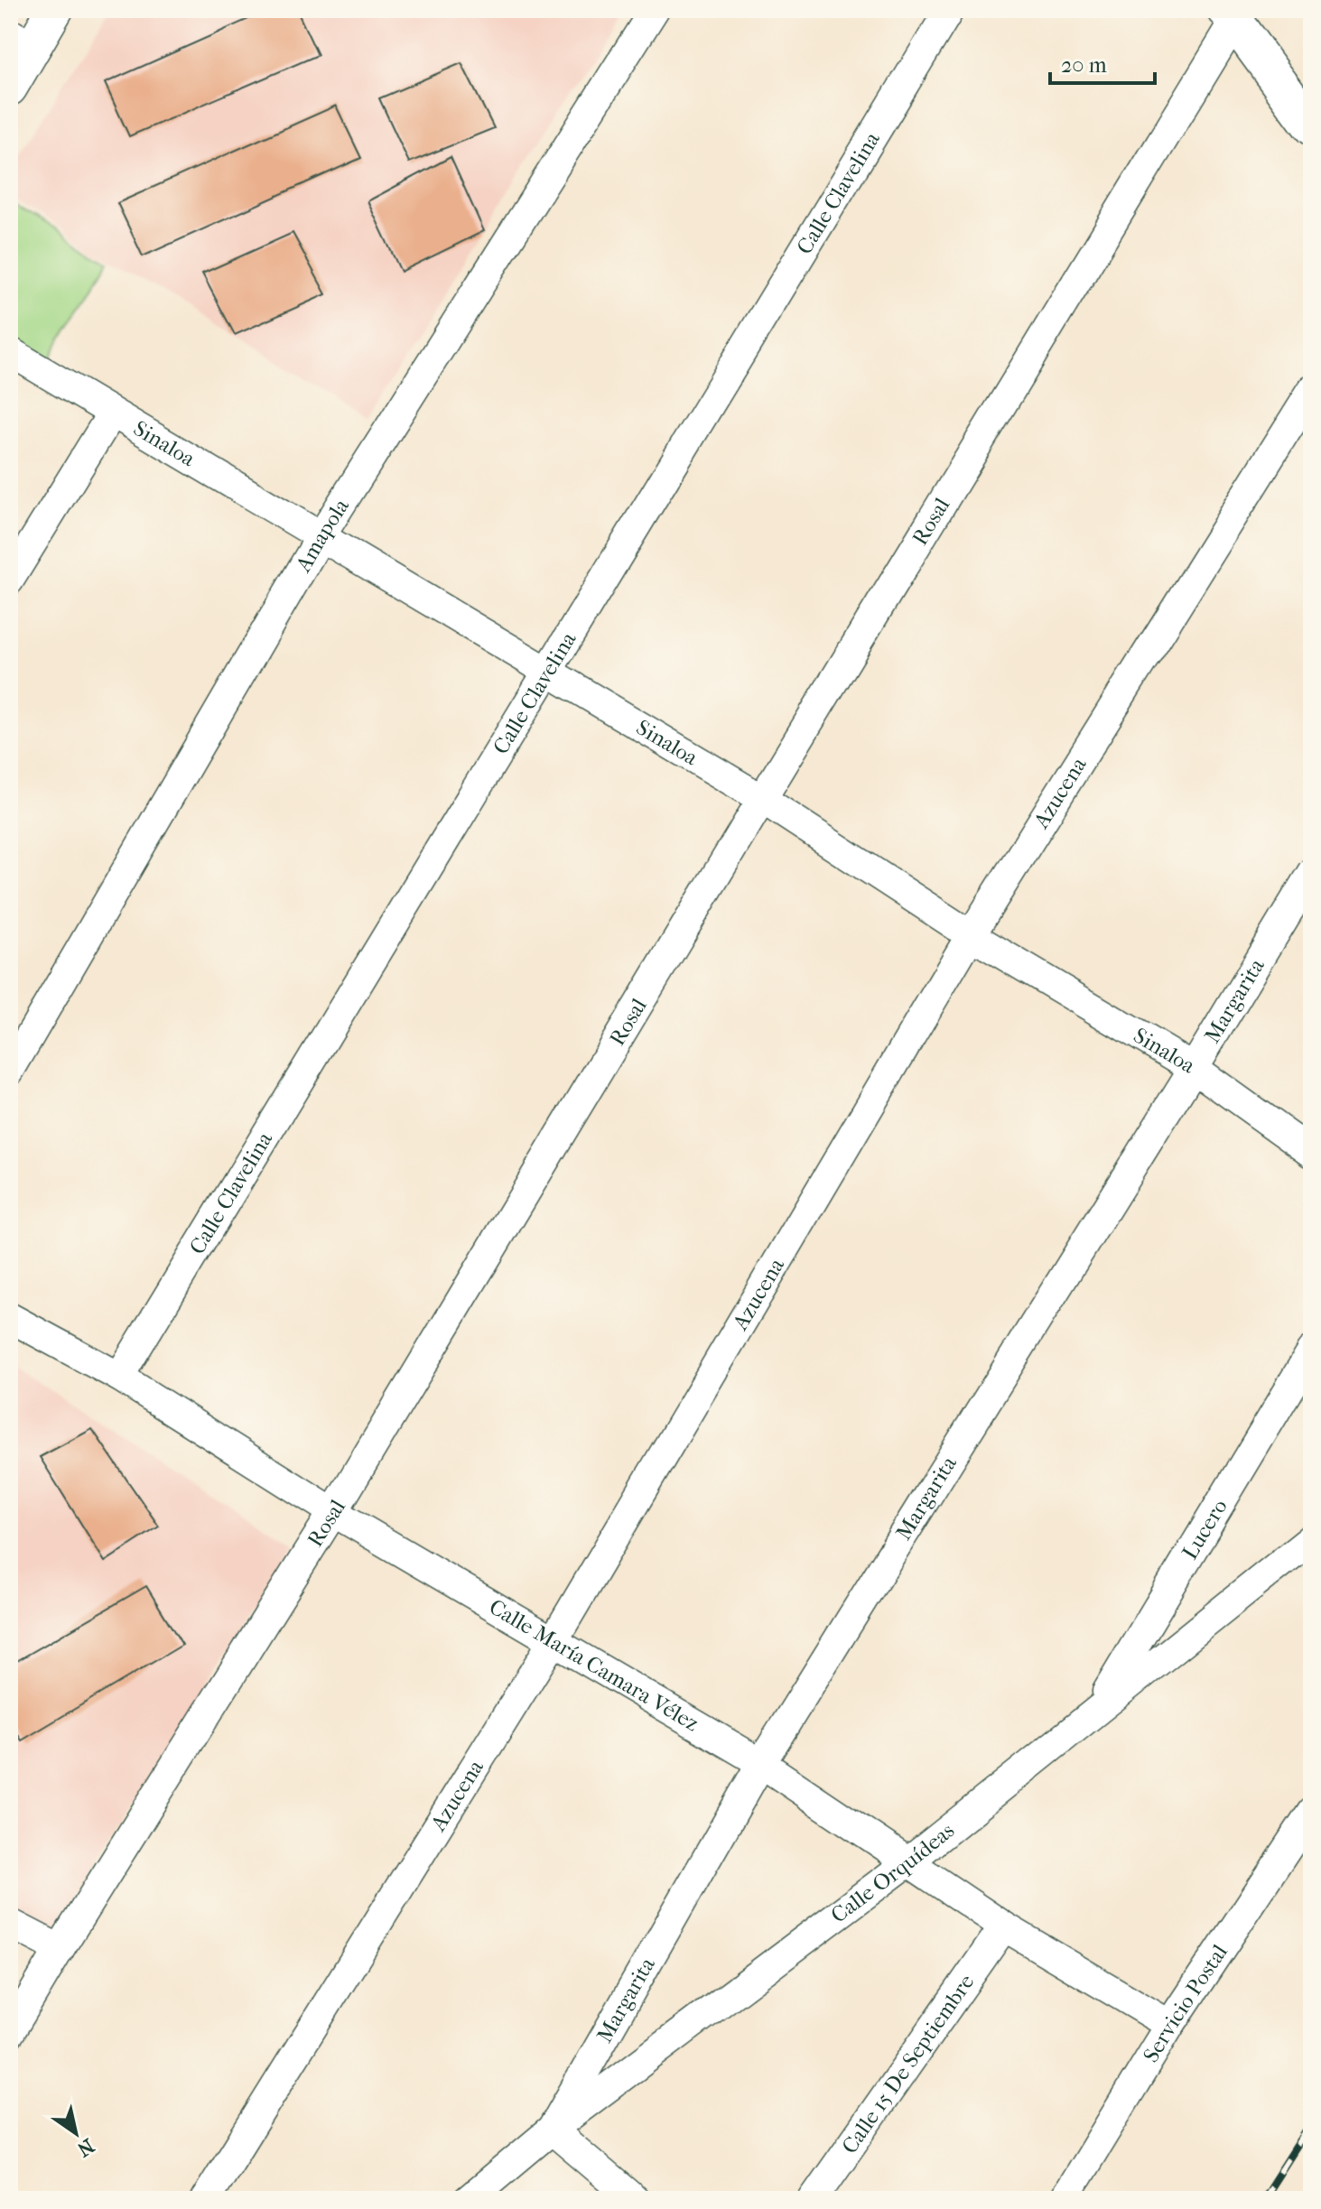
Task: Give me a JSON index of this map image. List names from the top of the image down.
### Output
{
  "streets": {
    "street": [
      "Calle Clavelina",
      "Sinaloa",
      "Rosal",
      "Amapola",
      "Azucena",
      "Margarita",
      "Lucero",
      "Calle María Camara Vélez",
      "Calle Orquídeas",
      "Servicio Postal",
      "Calle 15 De Septiembre"
    ]
  },
  "crossings": [
    ["Calle Clavelina", "Sinaloa"],
    ["Calle Clavelina", "Calle María Camara Vélez"],
    ["Sinaloa", "Rosal"],
    ["Sinaloa", "Amapola"],
    ["Sinaloa", "Azucena"],
    ["Sinaloa", "Margarita"],
    ["Rosal", "Calle María Camara Vélez"],
    ["Azucena", "Calle María Camara Vélez"],
    ["Margarita", "Calle María Camara Vélez"],
    ["Margarita", "Calle Orquídeas"],
    ["Lucero", "Calle Orquídeas"],
    ["Calle María Camara Vélez", "Calle Orquídeas"],
    ["Calle María Camara Vélez", "Servicio Postal"],
    ["Calle María Camara Vélez", "Calle 15 De Septiembre"]
  ],
  "scale_bar": "20 m",
  "north": "bottom right"
}
